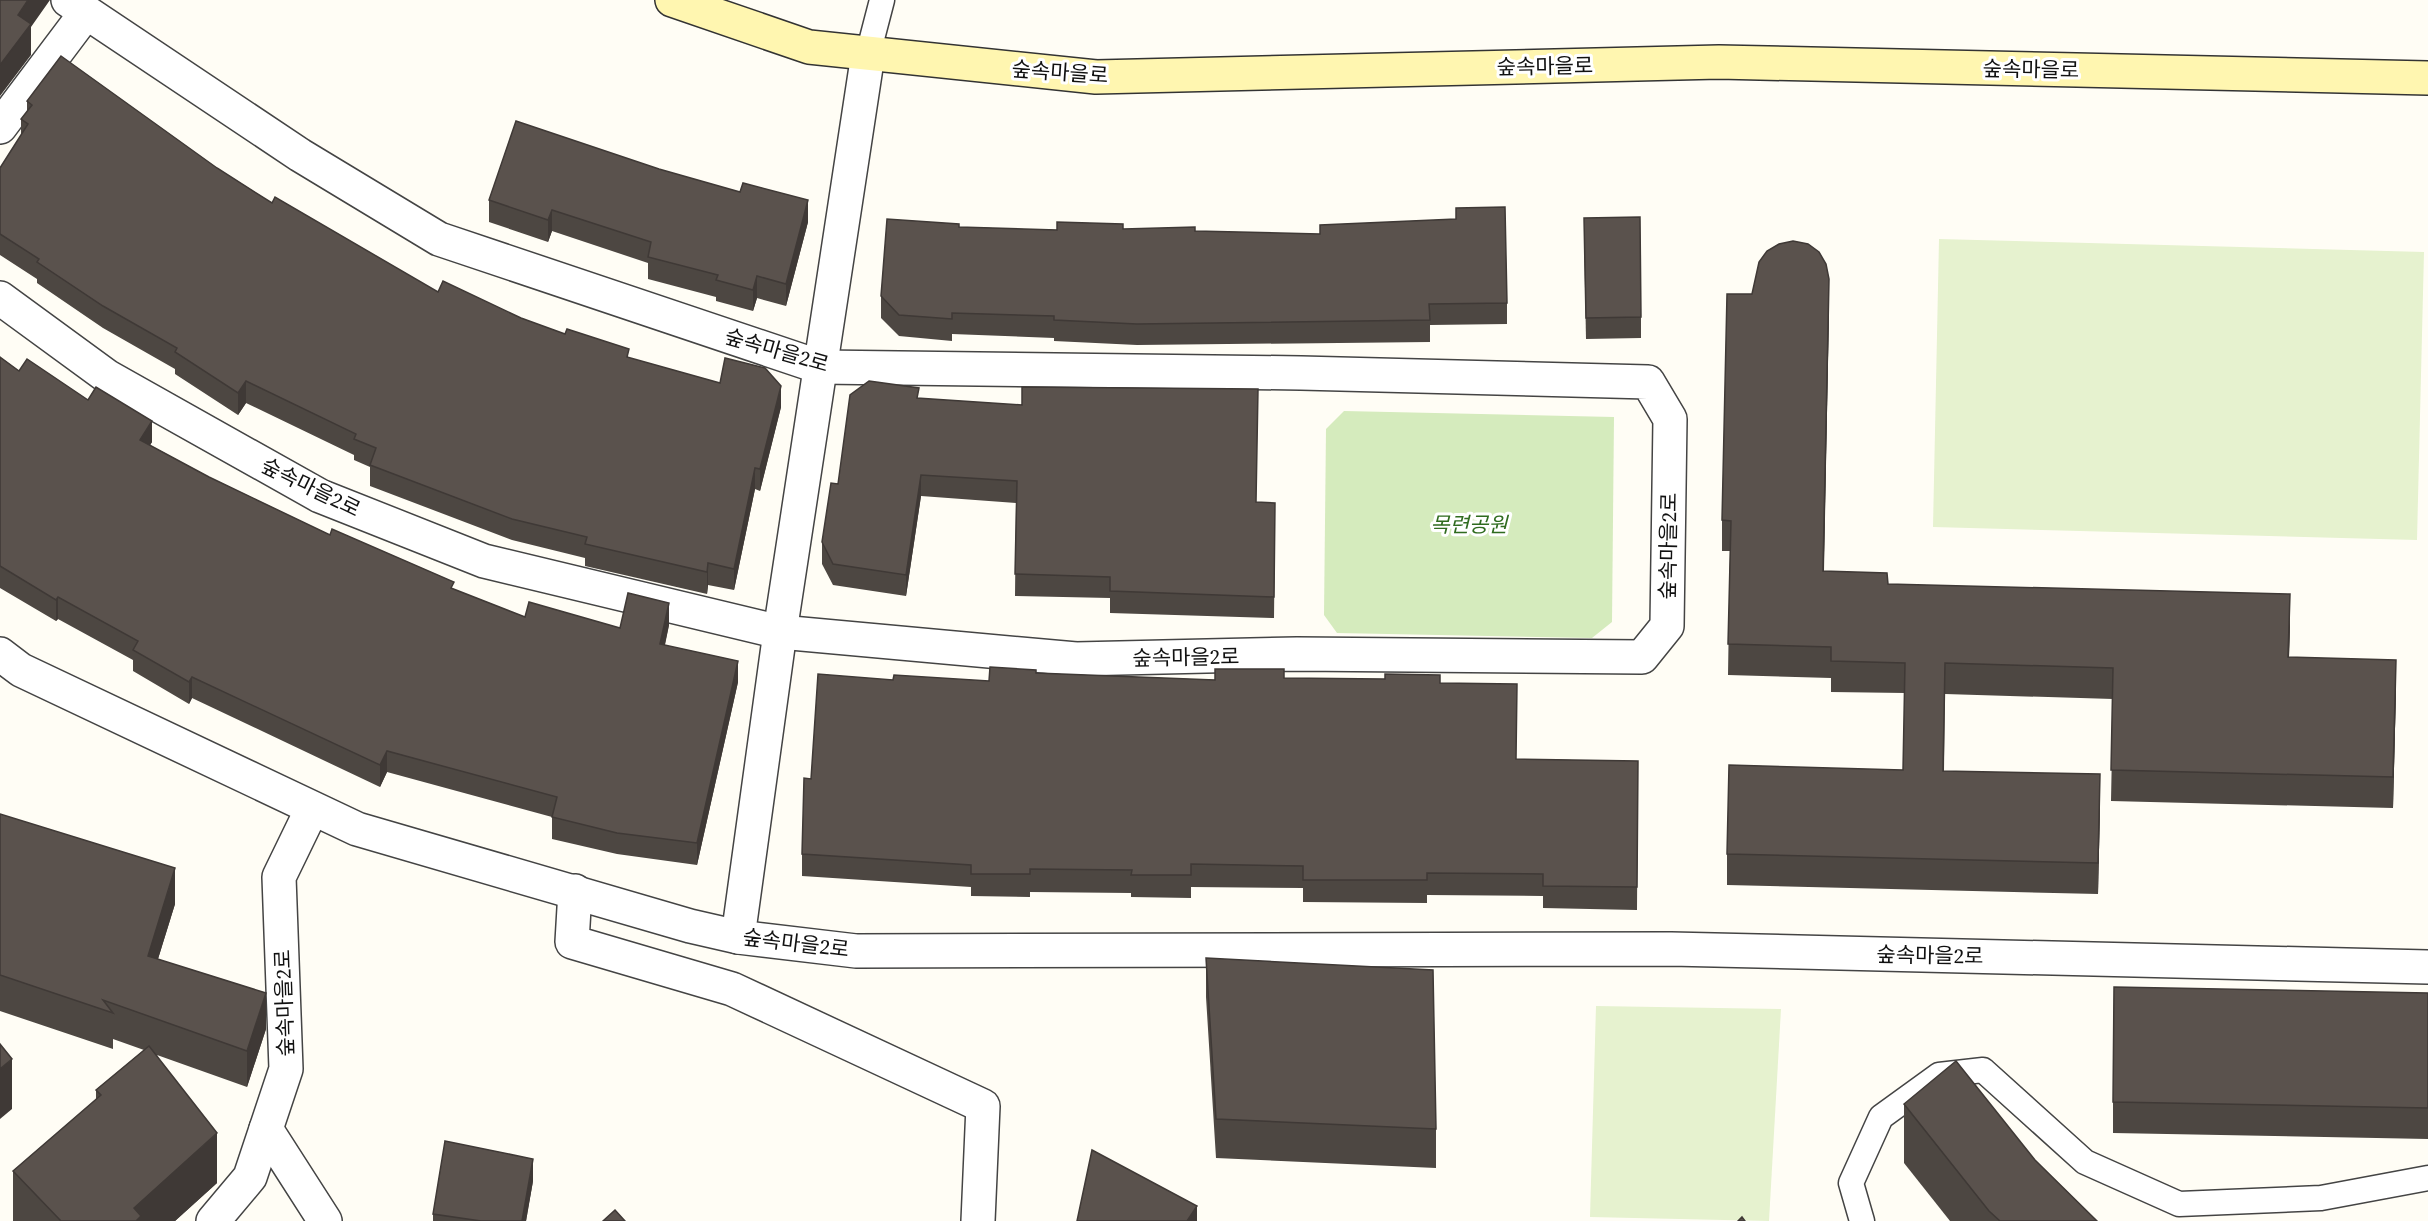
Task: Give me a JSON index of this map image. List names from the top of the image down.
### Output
{
  "streets": {
    "main road": ["숲속마을로"],
    "street": ["숲속마을2로"]
  },
  "parks": ["목련공원"]
}
